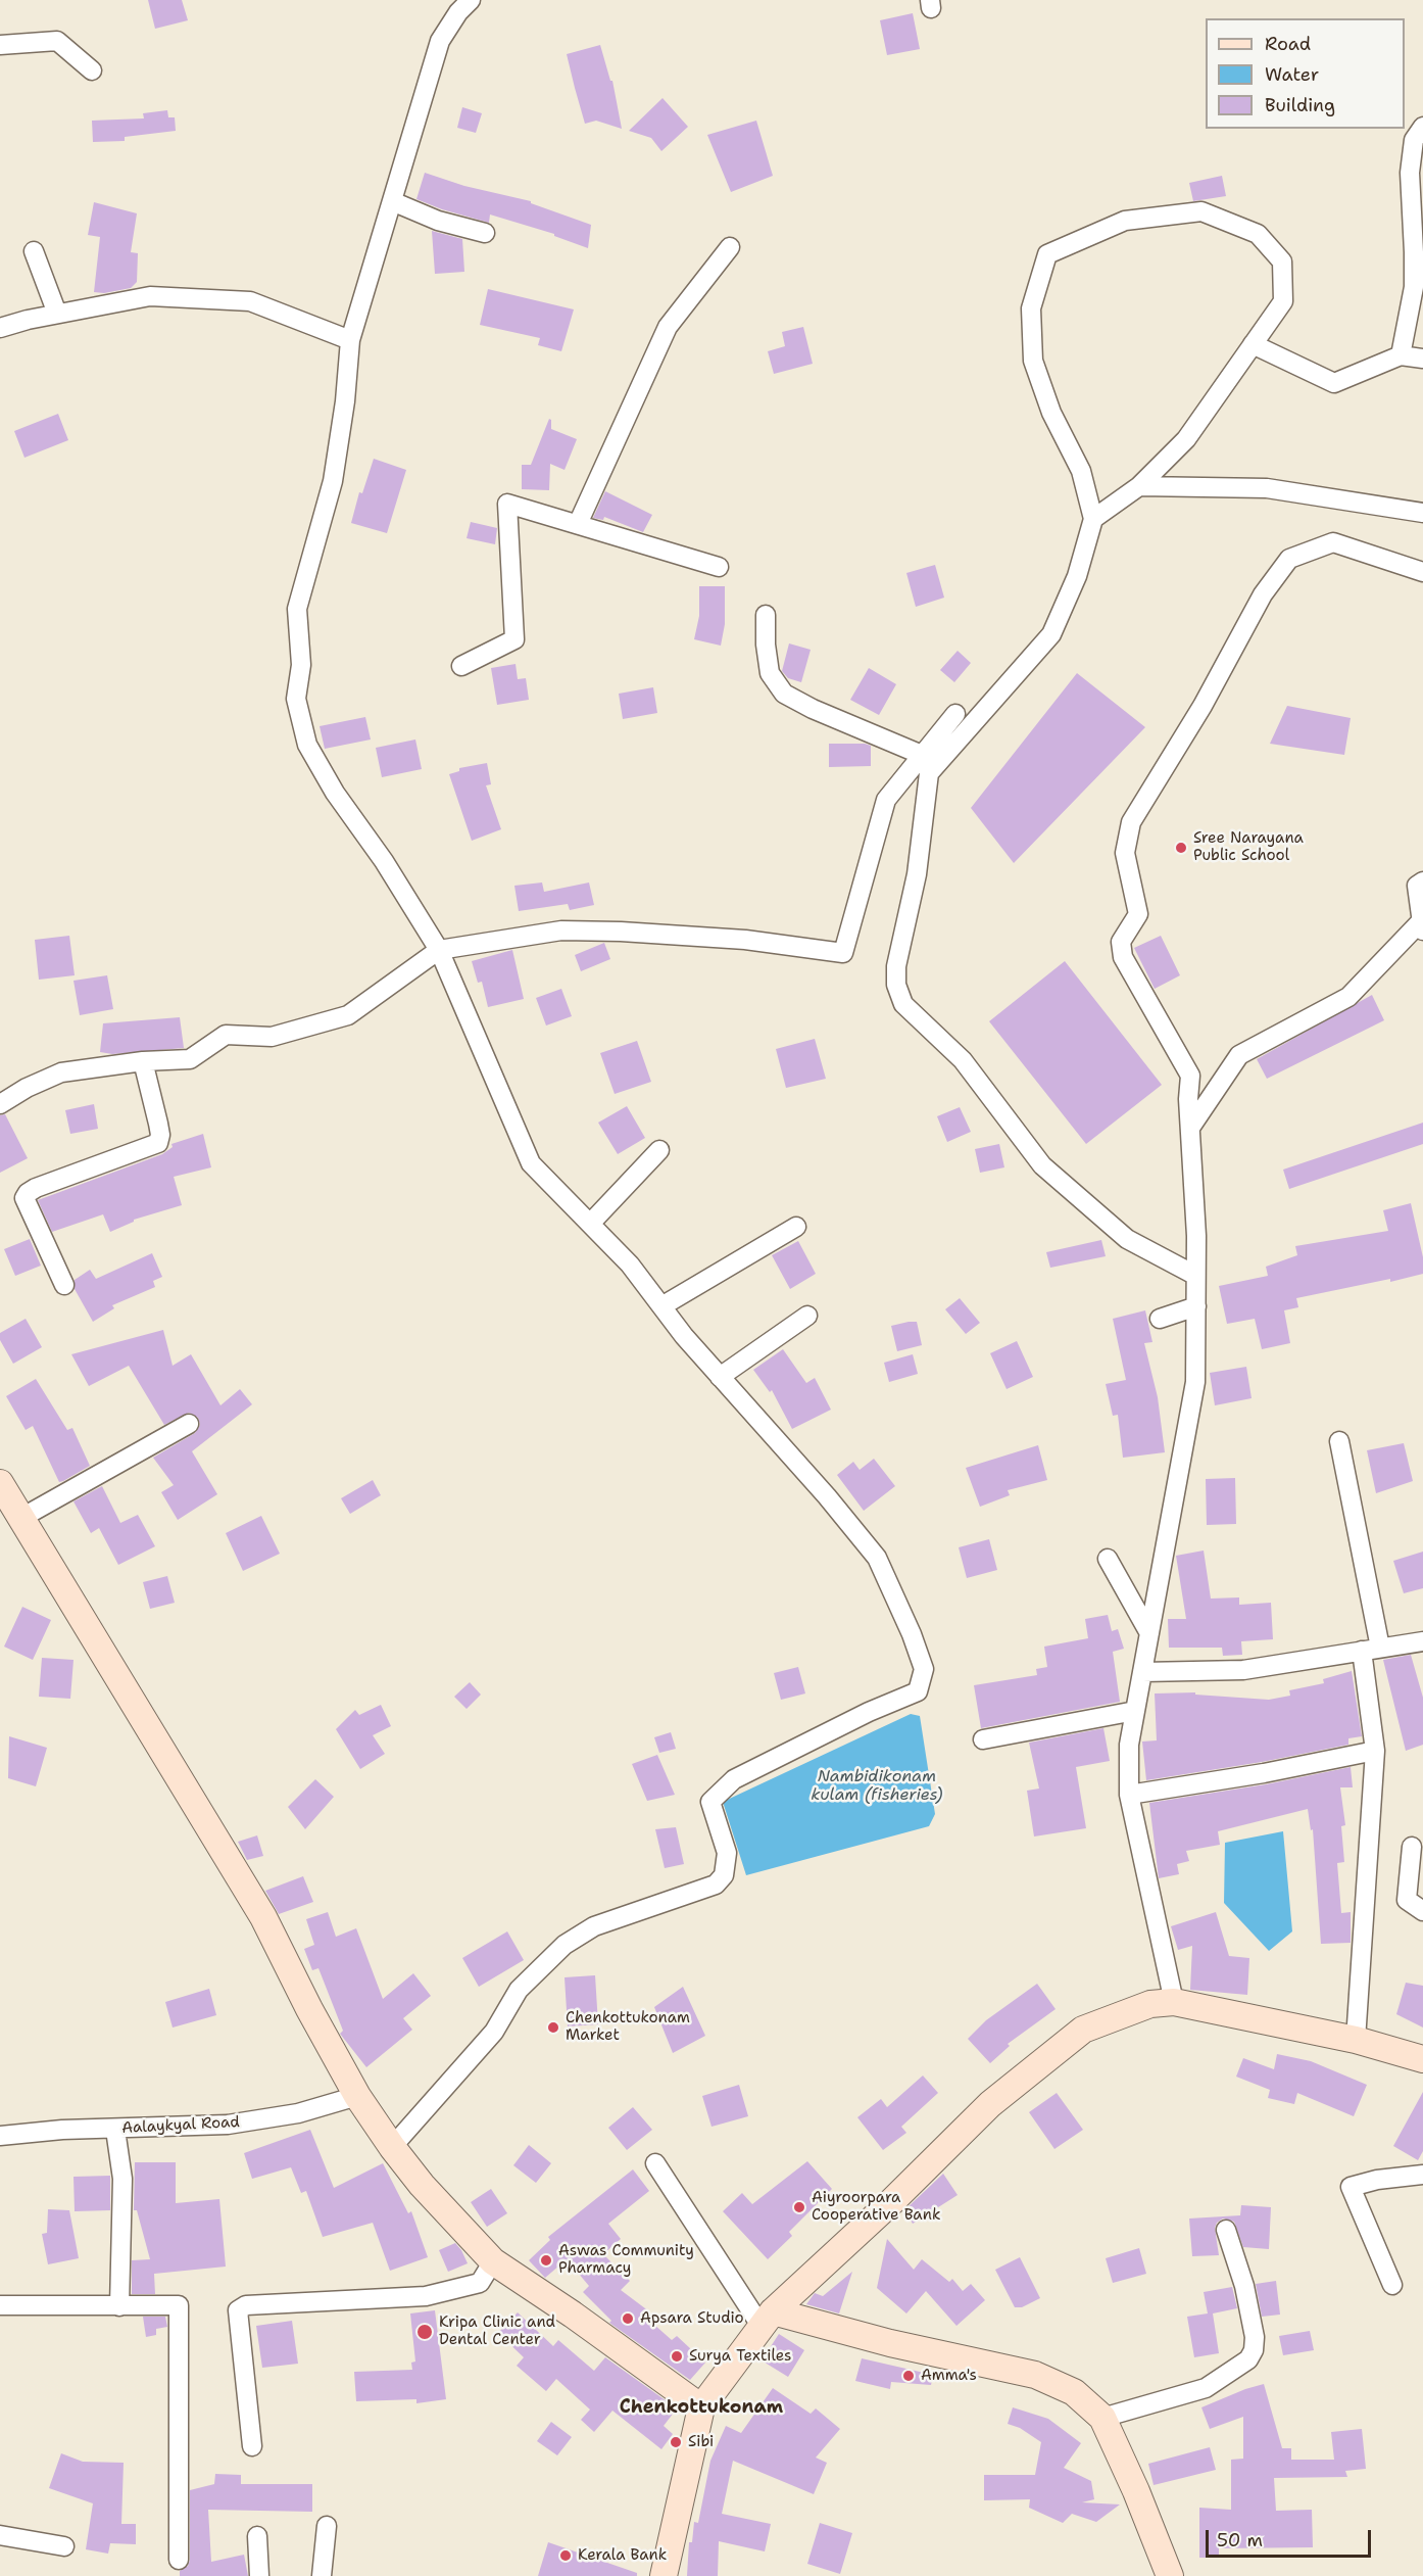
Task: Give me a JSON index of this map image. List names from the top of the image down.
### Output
{
  "streets": {
    "street": ["Aalaykyal Road"]
  },
  "districts": ["Chenkottukonam"],
  "water": ["Nambidikonam kulam (fisheries)"],
  "places": [
    "Sree Narayana Public School",
    "Chenkottukonam Market",
    "Aiyroorpara Cooperative Bank",
    "Aswas Community Pharmacy",
    "Apsara Studio",
    "Kripa Clinic and Dental Center",
    "Surya Textiles",
    "Amma's",
    "Sibi",
    "Kerala Bank"
  ],
  "legend": ["Road", "Water", "Building"],
  "scale_bar": "50 m"
}
